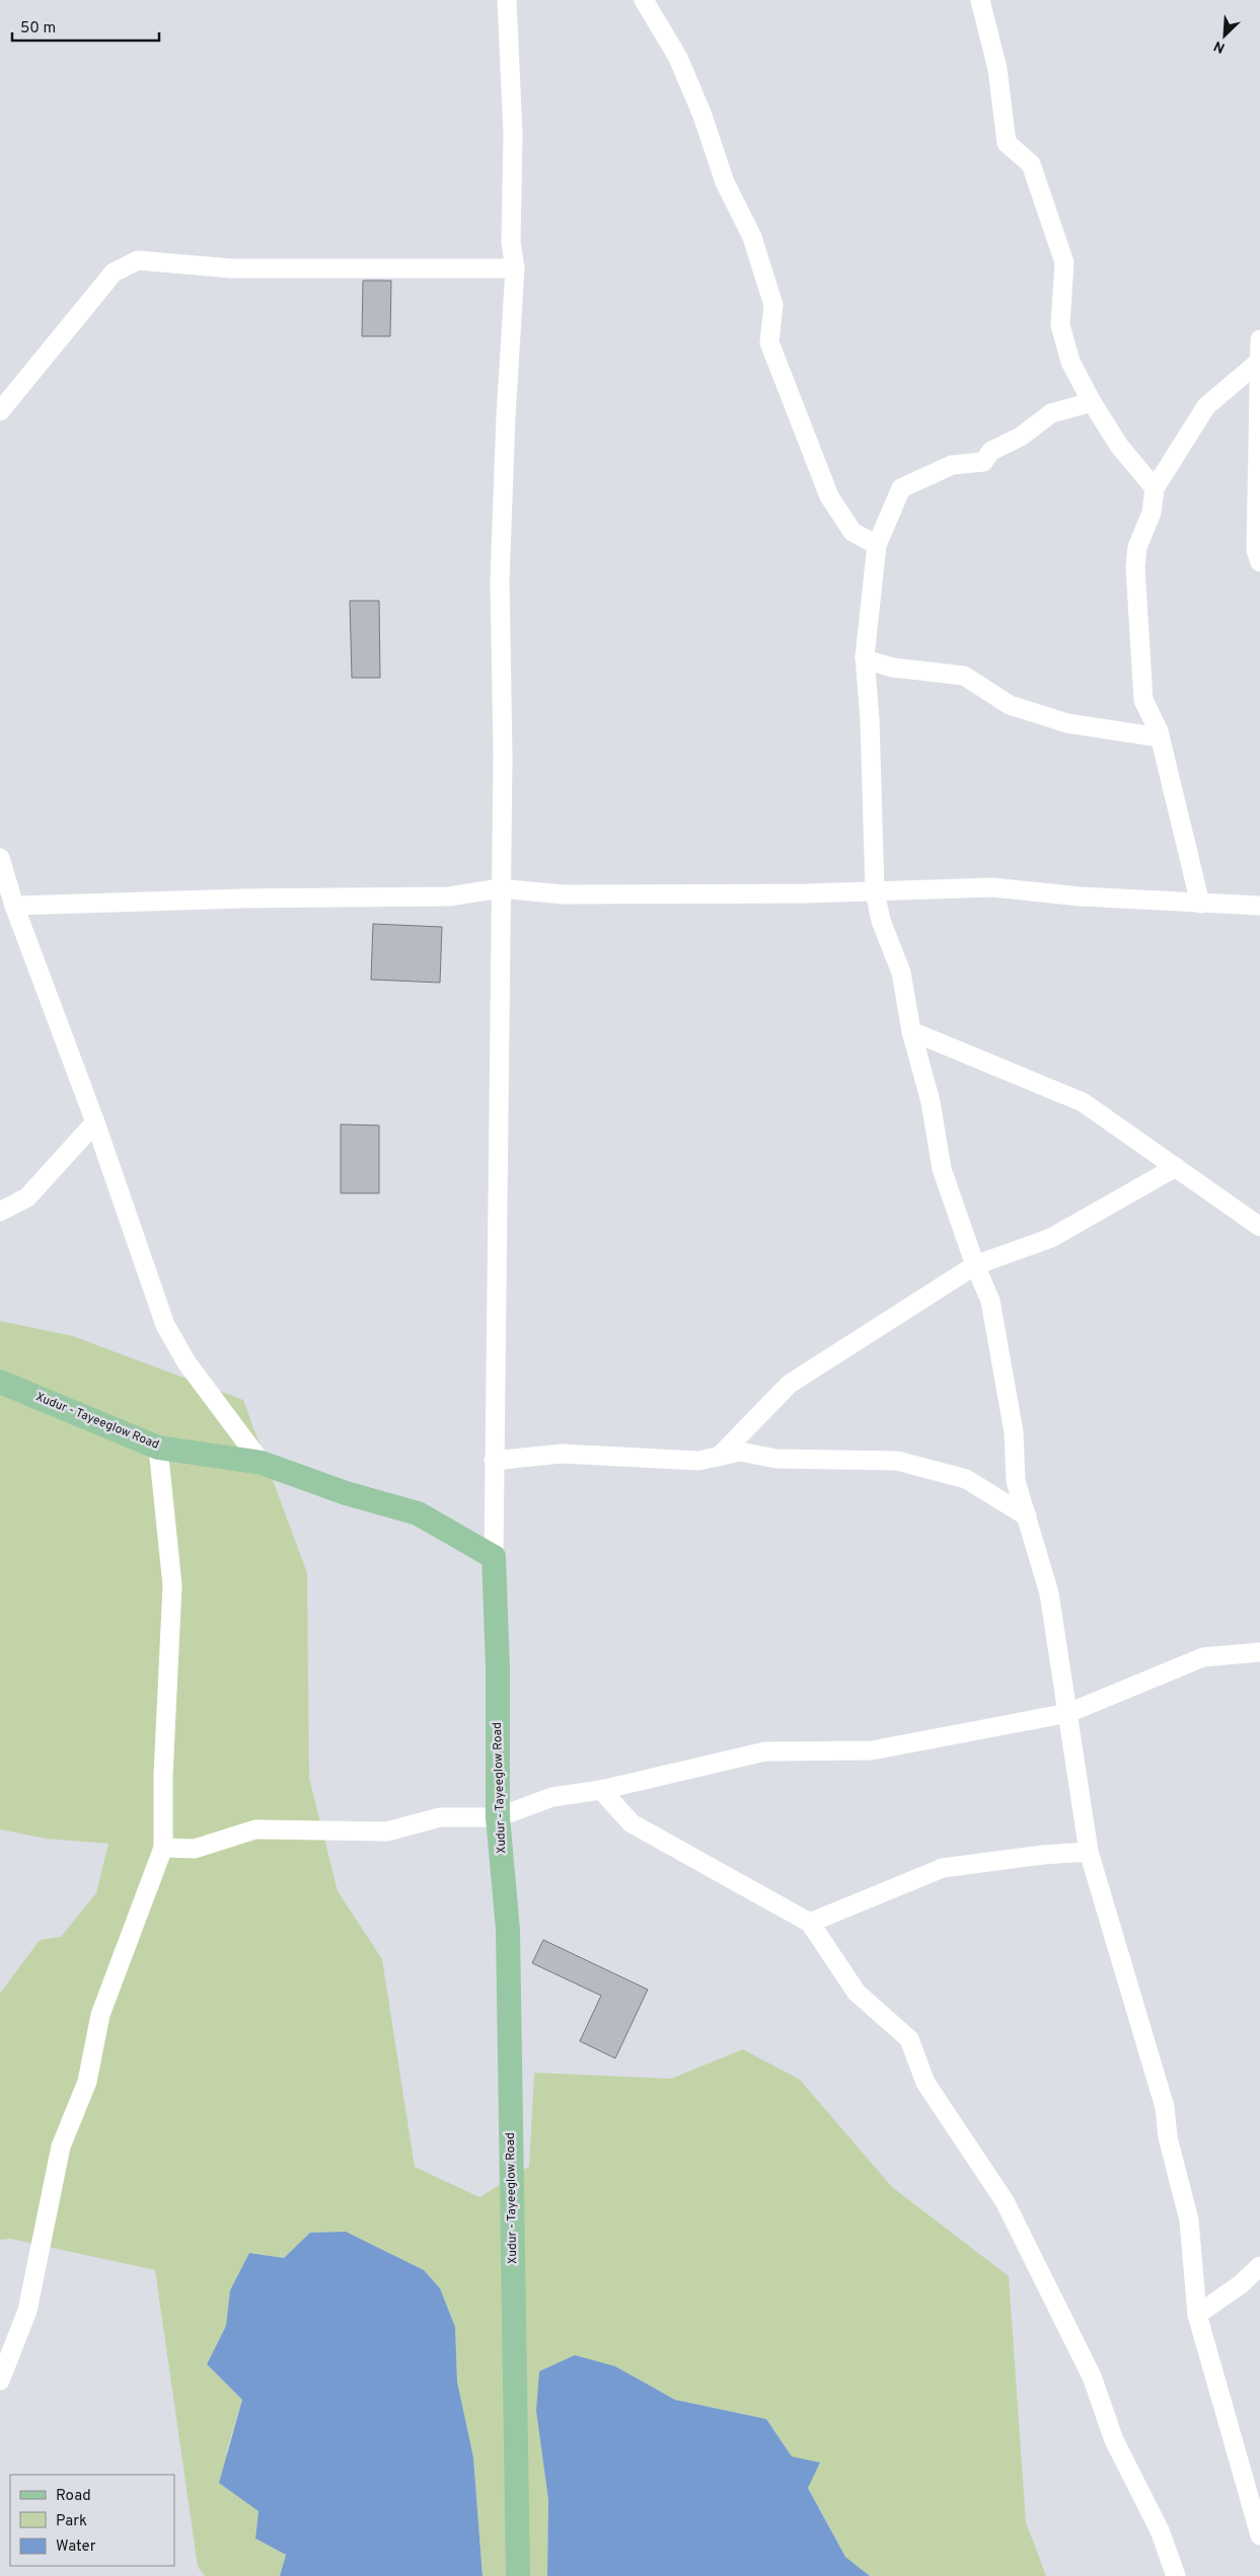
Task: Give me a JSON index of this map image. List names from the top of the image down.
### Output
{
  "streets": {
    "main road": ["Xudur - Tayeeglow Road"]
  },
  "legend": ["Road", "Park", "Water"],
  "scale_bar": "50 m",
  "north": "bottom left"
}
